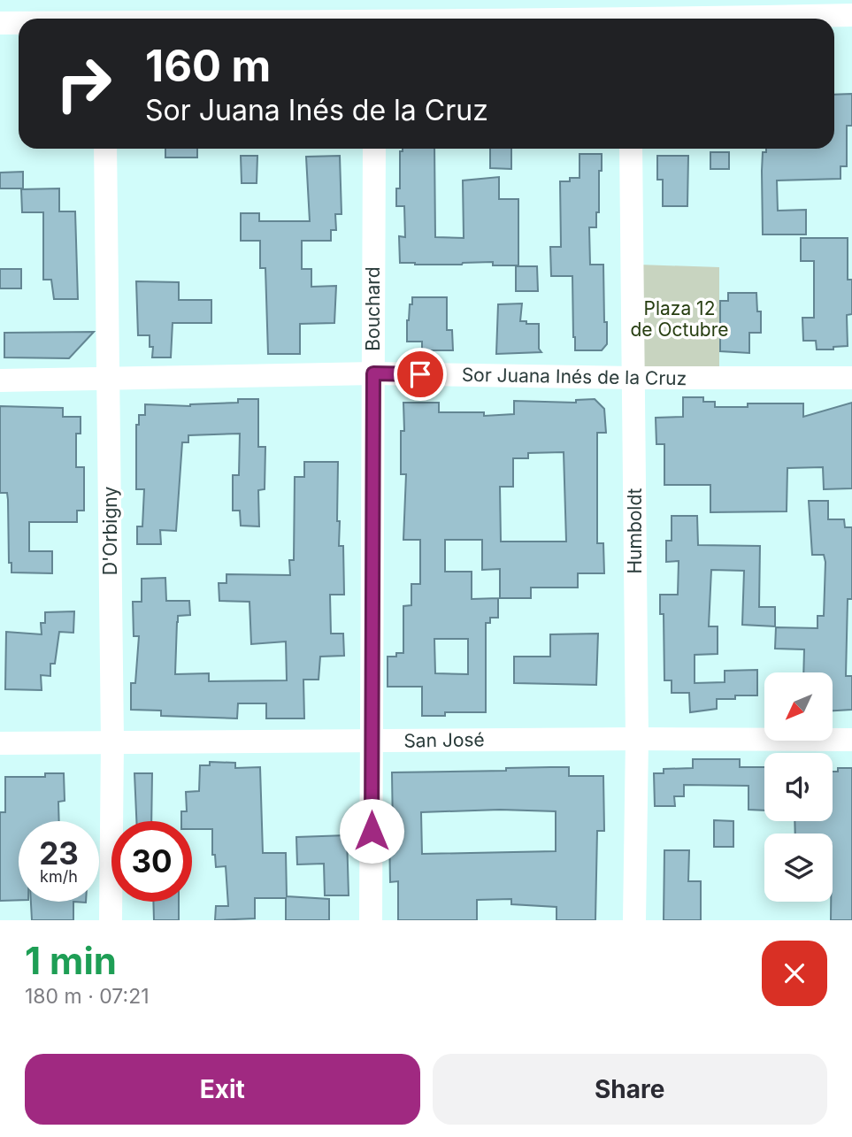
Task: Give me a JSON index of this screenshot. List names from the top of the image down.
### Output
{
  "streets": {
    "street": [
      "Bouchard",
      "Sor Juana Inés de la Cruz",
      "D'Orbigny",
      "Humboldt",
      "San José"
    ]
  },
  "crossings": [
    ["Bouchard", "Sor Juana Inés de la Cruz"],
    ["Bouchard", "San José"],
    ["Sor Juana Inés de la Cruz", "D'Orbigny"],
    ["Sor Juana Inés de la Cruz", "Humboldt"],
    ["D'Orbigny", "San José"],
    ["Humboldt", "San José"]
  ],
  "parks": ["Plaza 12 de Octubre"],
  "north": "bottom left",
  "page": {
    "turn": ["160 m", "Sor Juana Inés de la Cruz"],
    "speed": "23 km/h",
    "limit": "30",
    "heading": ["1 min", "180 m · 07:21"],
    "buttons": ["Exit", "Share"]
  }
}
